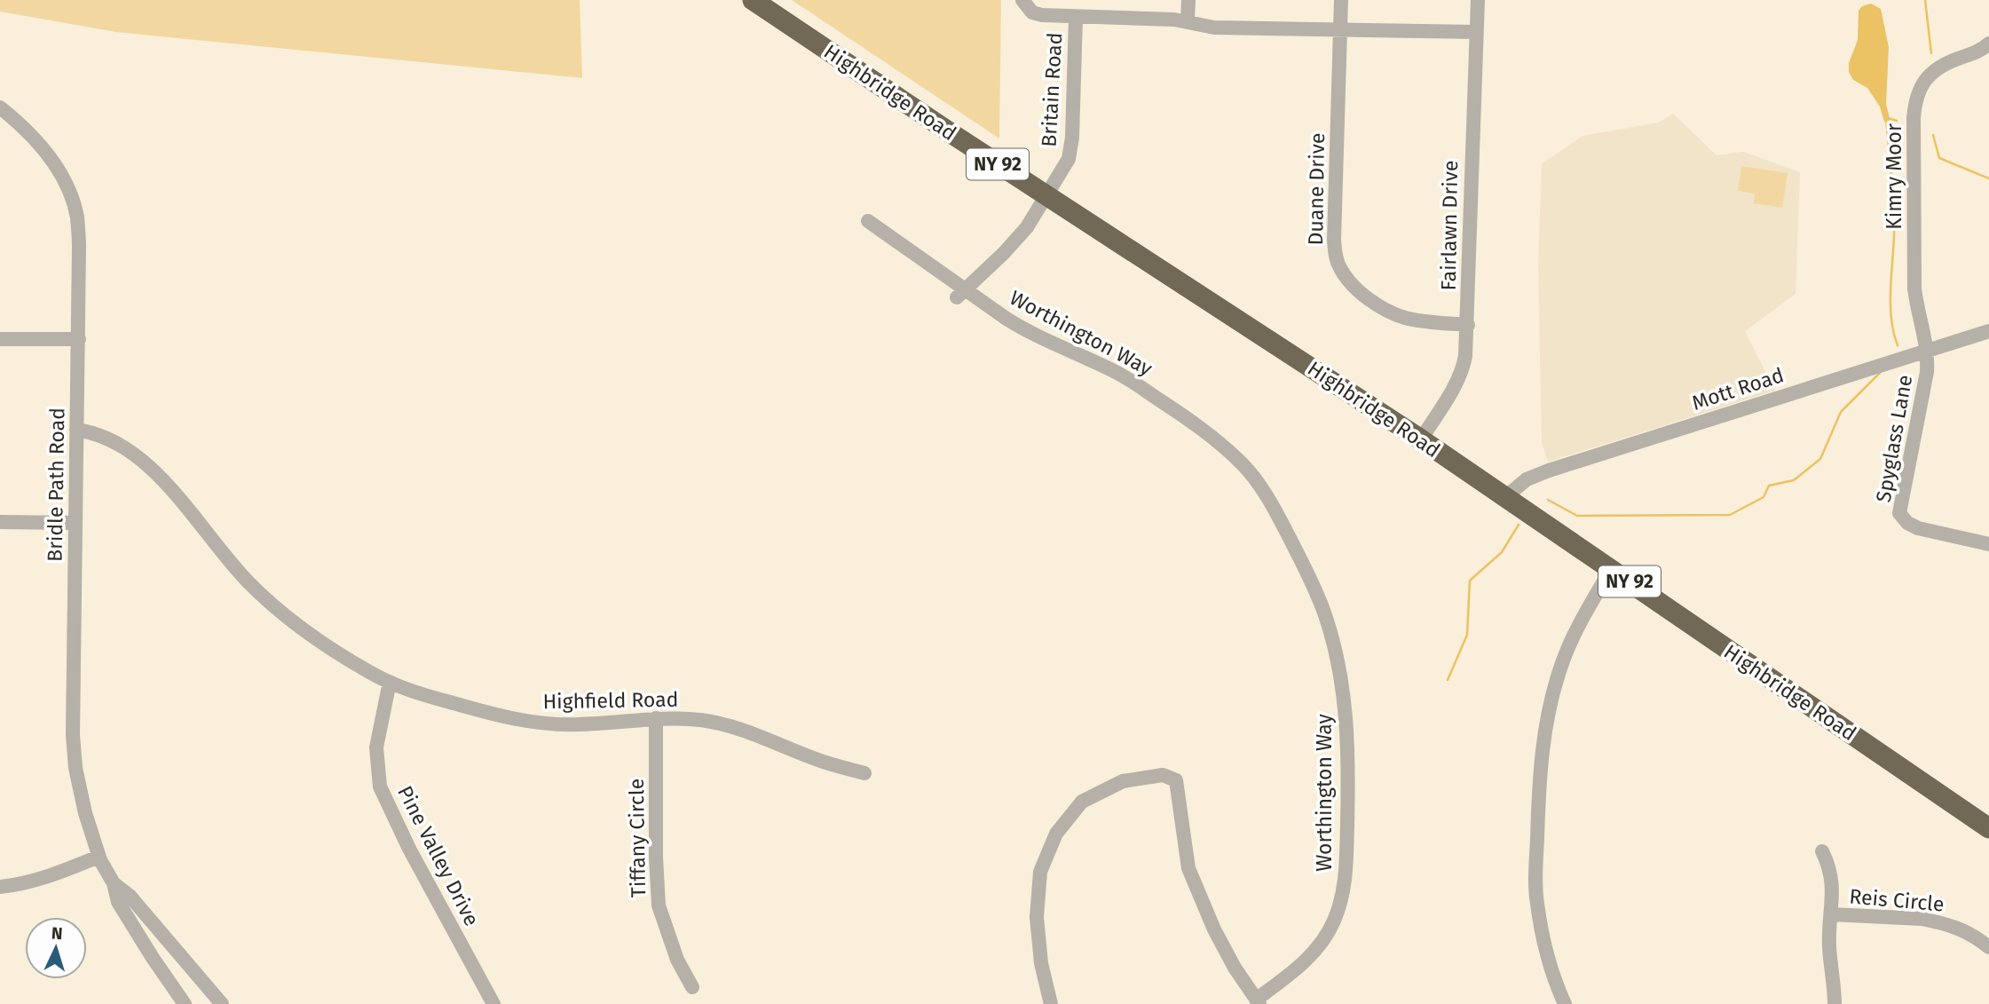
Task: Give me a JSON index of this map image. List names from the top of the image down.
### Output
{
  "streets": {
    "highway": ["Highbridge Road", "NY 92"],
    "street": [
      "Britain Road",
      "Kimry Moor",
      "Duane Drive",
      "Fairlawn Drive",
      "Worthington Way",
      "Mott Road",
      "Spyglass Lane",
      "Bridle Path Road",
      "Highfield Road",
      "Tiffany Circle",
      "Pine Valley Drive",
      "Reis Circle"
    ]
  },
  "crossings": [
    ["Britain Road", "Highbridge Road"],
    ["Britain Road", "Worthington Way"],
    ["Highbridge Road", "Fairlawn Drive"],
    ["Highbridge Road", "Mott Road"],
    ["Kimry Moor", "Mott Road"],
    ["Kimry Moor", "Spyglass Lane"],
    ["Duane Drive", "Fairlawn Drive"],
    ["Mott Road", "Spyglass Lane"],
    ["Bridle Path Road", "Highfield Road"],
    ["Highfield Road", "Tiffany Circle"],
    ["Highfield Road", "Pine Valley Drive"]
  ],
  "north": "top"
}
